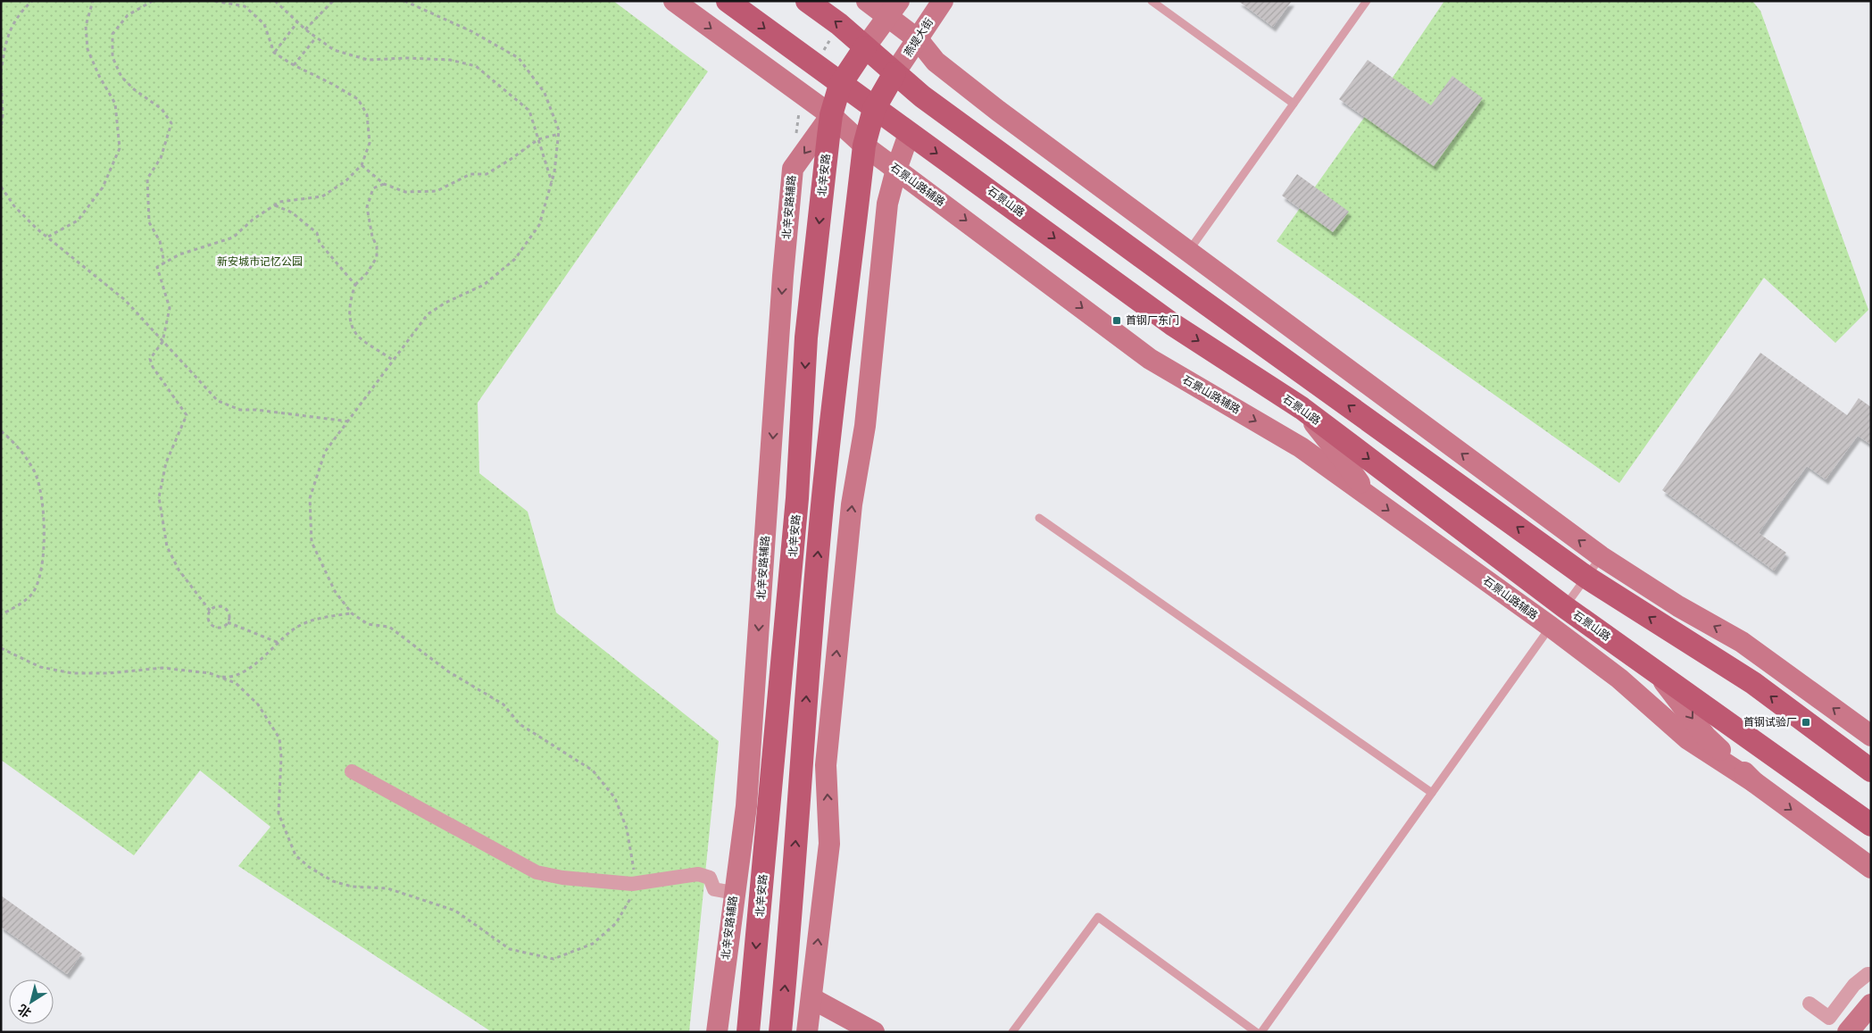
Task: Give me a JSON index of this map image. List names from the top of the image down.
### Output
{
  "streets": {
    "main road": ["北辛安路", "石景山路"],
    "street": ["燕堤大街", "石景山路辅路", "北辛安路辅路"]
  },
  "crossings": [
    ["北辛安路", "石景山路辅路"],
    ["北辛安路", "石景山路"],
    ["北辛安路", "北辛安路辅路"],
    ["石景山路辅路", "石景山路"],
    ["石景山路辅路", "北辛安路辅路"]
  ],
  "parks": ["新安城市记忆公园"],
  "places": {
    "transit": ["首钢厂东门", "首钢试验厂"]
  },
  "north": "bottom left"
}
